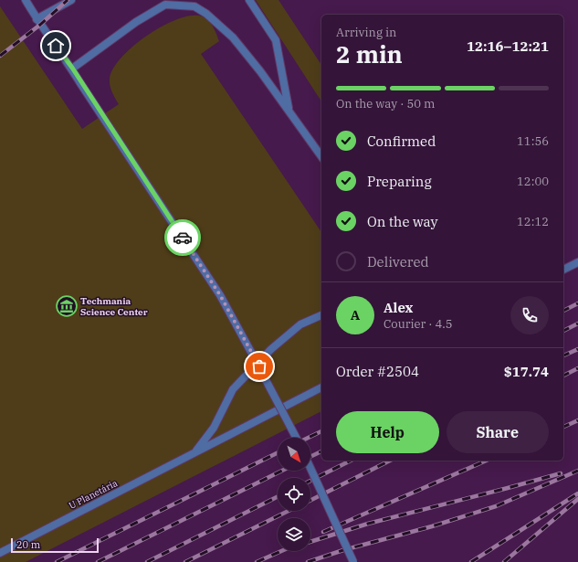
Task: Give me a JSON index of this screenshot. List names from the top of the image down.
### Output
{
  "streets": {
    "street": ["U Planetária"]
  },
  "places": {
    "museum": ["Techmania Science Center"]
  },
  "scale_bar": "20 m",
  "north": "bottom right",
  "page": {
    "heading": ["2 min", "Arriving in", "12:16–12:21"],
    "panel": [
      "Alex",
      "Courier · 4.5",
      "Order #2504",
      "$17.74"
    ],
    "bar": "On the way · 50 m",
    "list": [
      ["Confirmed", "11:56"],
      ["Preparing", "12:00"],
      ["On the way", "12:12"],
      "Delivered"
    ],
    "round": "A",
    "buttons": ["Help", "Share"],
    "scale": "20 m"
  }
}
